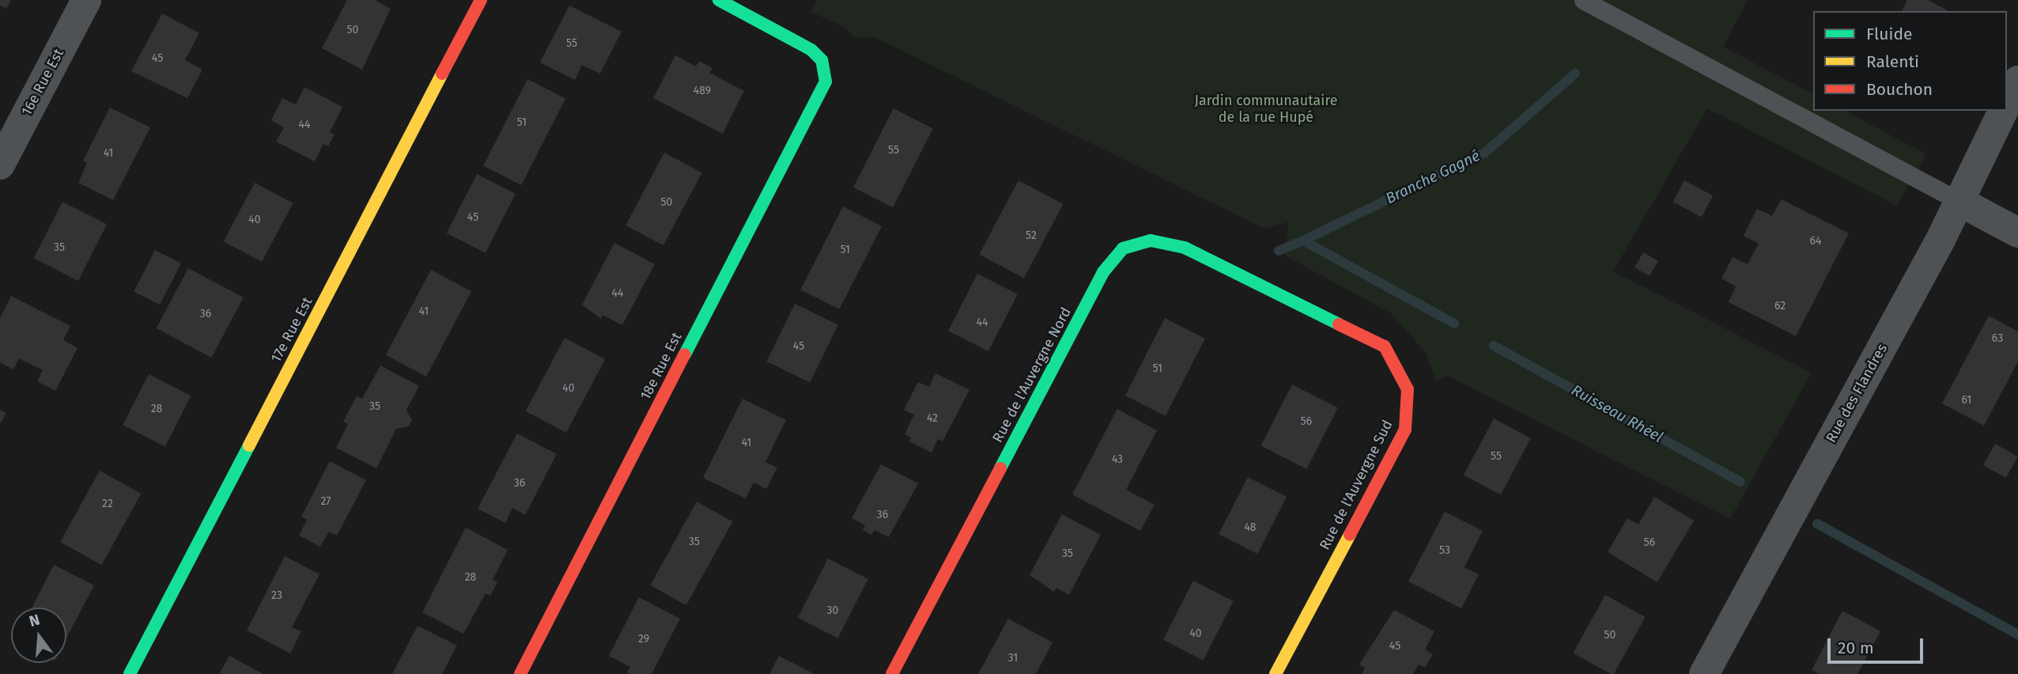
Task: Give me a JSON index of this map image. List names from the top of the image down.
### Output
{
  "streets": {
    "street": [
      "16e Rue Est",
      "17e Rue Est",
      "18e Rue Est",
      "Rue de l'Auvergne Nord",
      "Rue des Flandres",
      "Rue de l'Auvergne Sud"
    ]
  },
  "crossings": [
    ["Rue de l'Auvergne Nord", "Rue de l'Auvergne Sud"]
  ],
  "water": ["Branche Gagné", "Ruisseau Rhéel"],
  "parks": ["Jardin communautaire de la rue Hupé"],
  "house_numbers": [
    "50",
    "55",
    "45",
    "489",
    "51",
    "44",
    "55",
    "41",
    "50",
    "45",
    "40",
    "52",
    "64",
    "35",
    "51",
    "44",
    "62",
    "41",
    "36",
    "44",
    "63",
    "45",
    "51",
    "40",
    "61",
    "35",
    "28",
    "42",
    "56",
    "41",
    "55",
    "43",
    "36",
    "27",
    "22",
    "36",
    "48",
    "35",
    "56",
    "53",
    "35",
    "28",
    "23",
    "30",
    "40",
    "50",
    "29",
    "45",
    "31"
  ],
  "legend": ["Fluide", "Ralenti", "Bouchon"],
  "scale_bar": "20 m",
  "north": "top"
}
